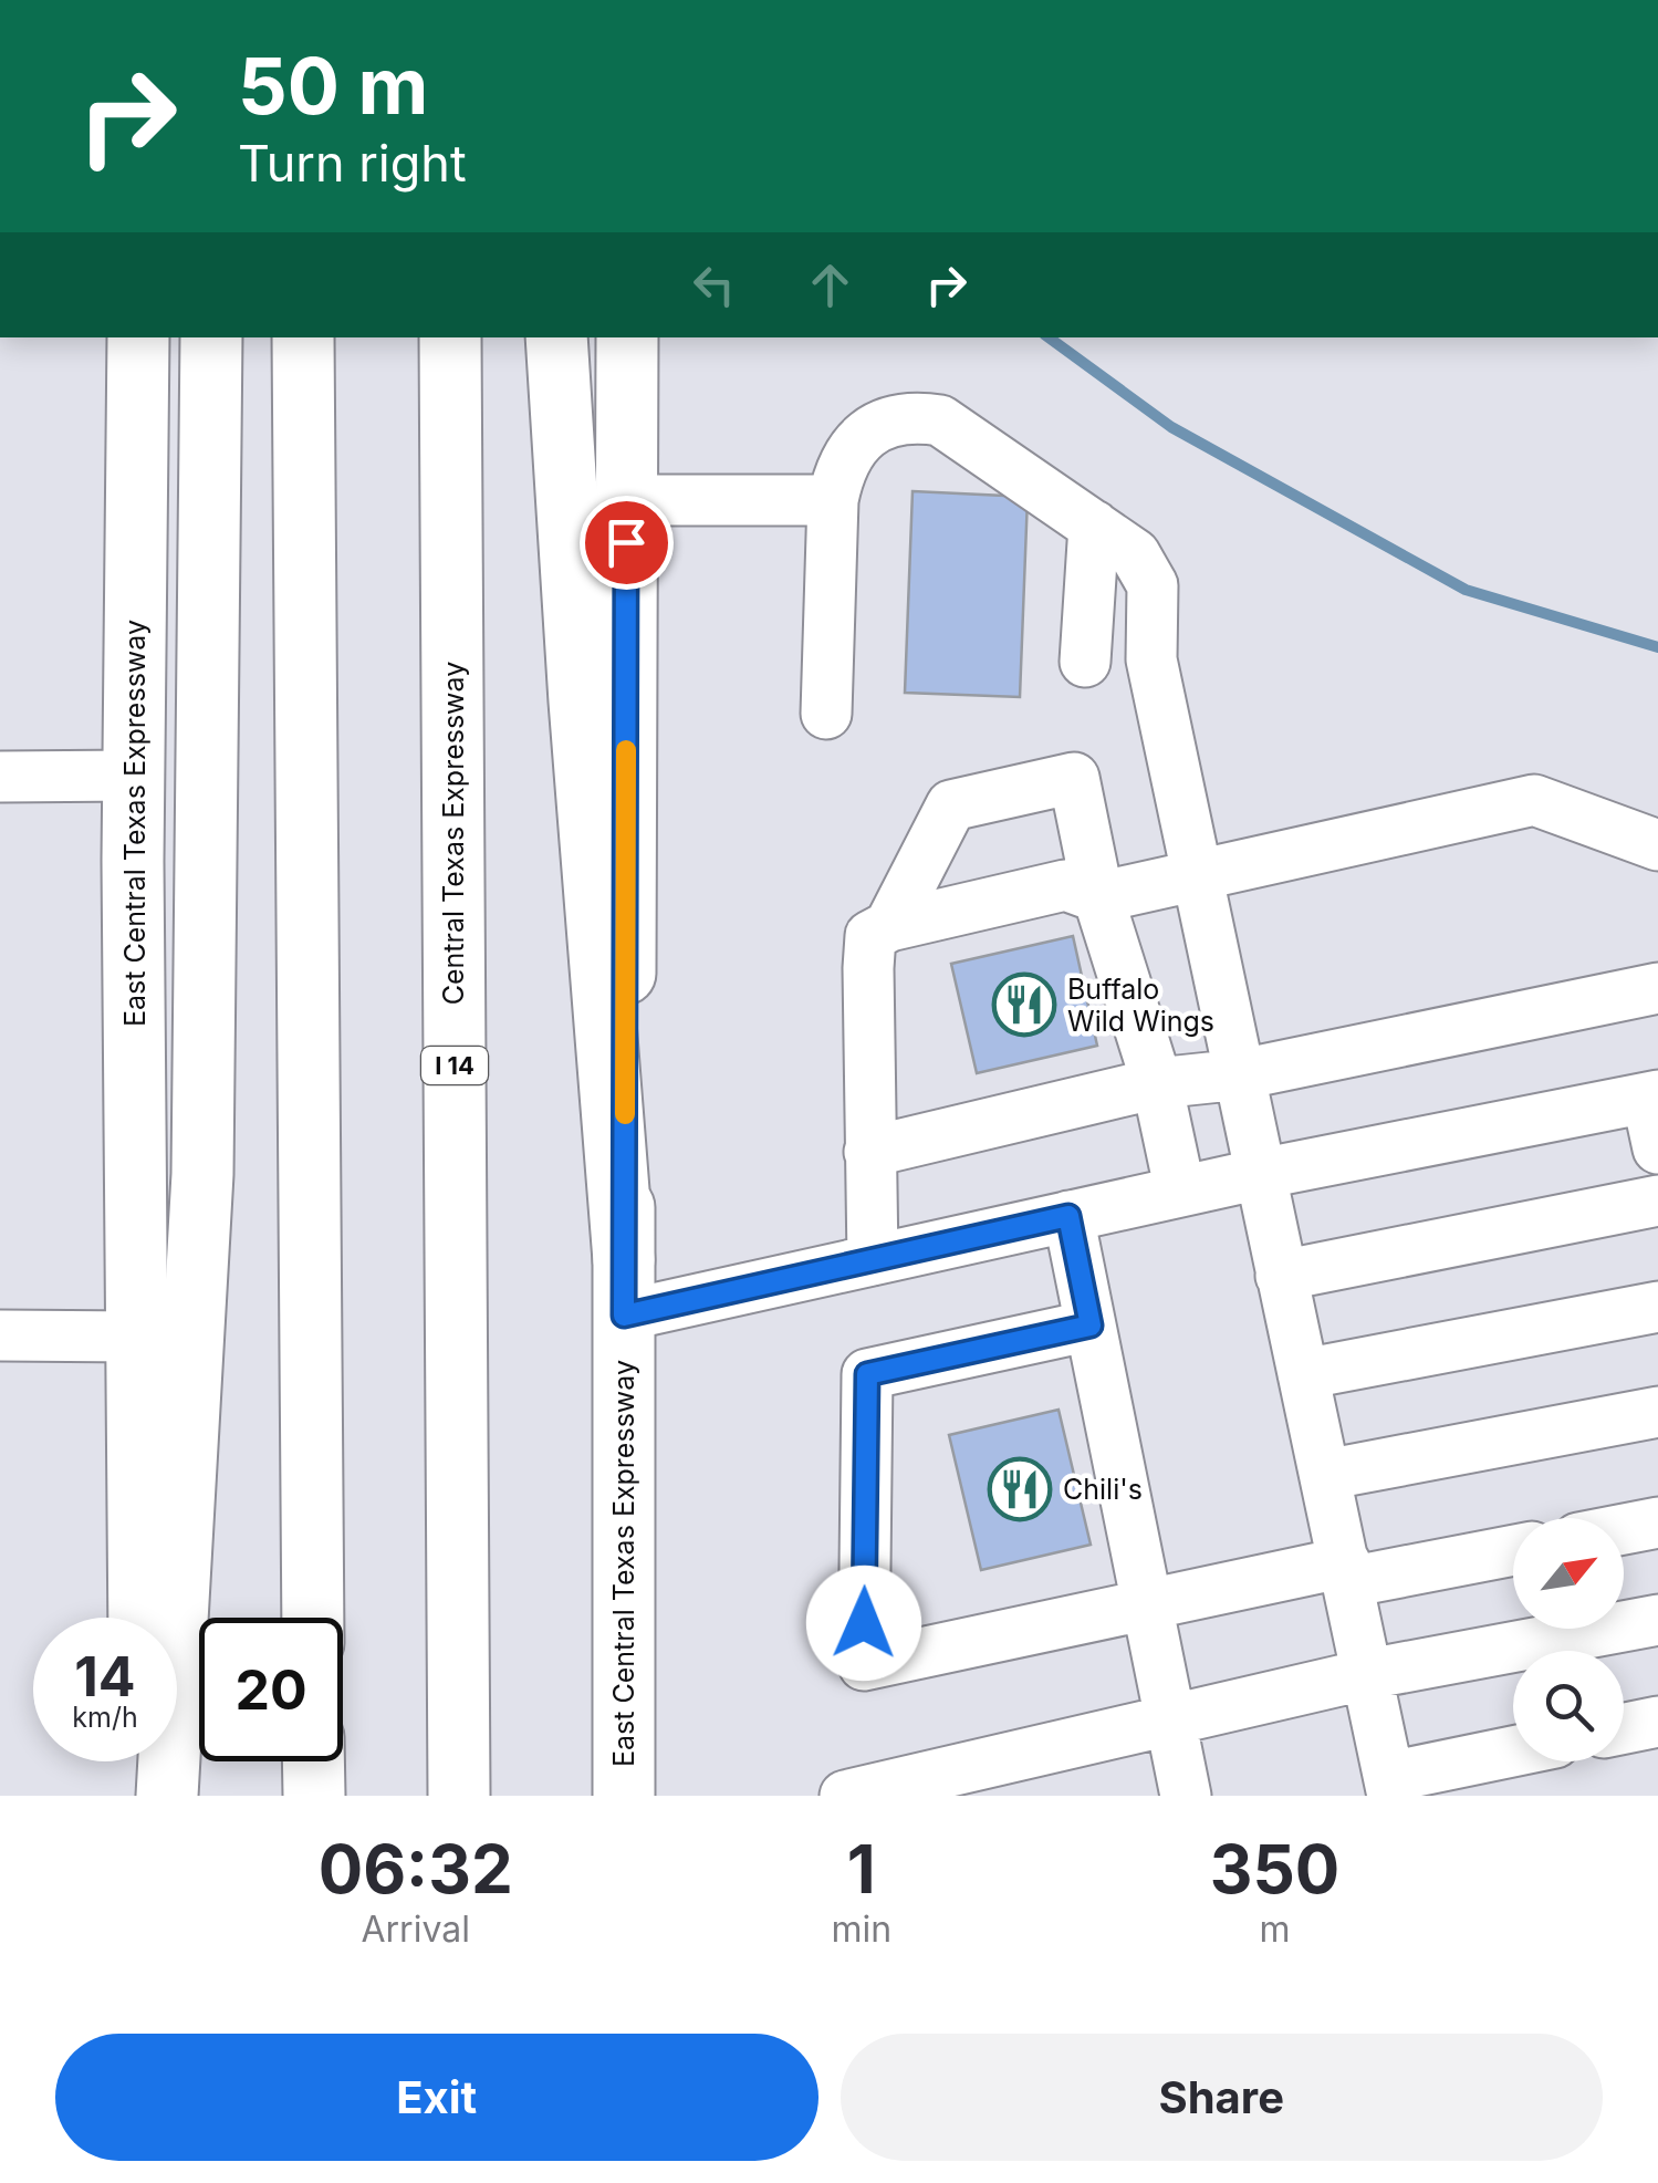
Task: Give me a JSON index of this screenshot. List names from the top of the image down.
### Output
{
  "streets": {
    "main road": ["East Central Texas Expressway", "Central Texas Expressway", "I 14"]
  },
  "places": {
    "restaurant": ["Buffalo Wild Wings", "Chili's"]
  },
  "north": "top right",
  "page": {
    "turn": ["50 m", "Turn right"],
    "speed": "14 km/h",
    "limit": "20",
    "eta": [
      "06:32",
      "Arrival",
      "1",
      "min",
      "350",
      "m"
    ],
    "buttons": ["Exit", "Share"]
  }
}
